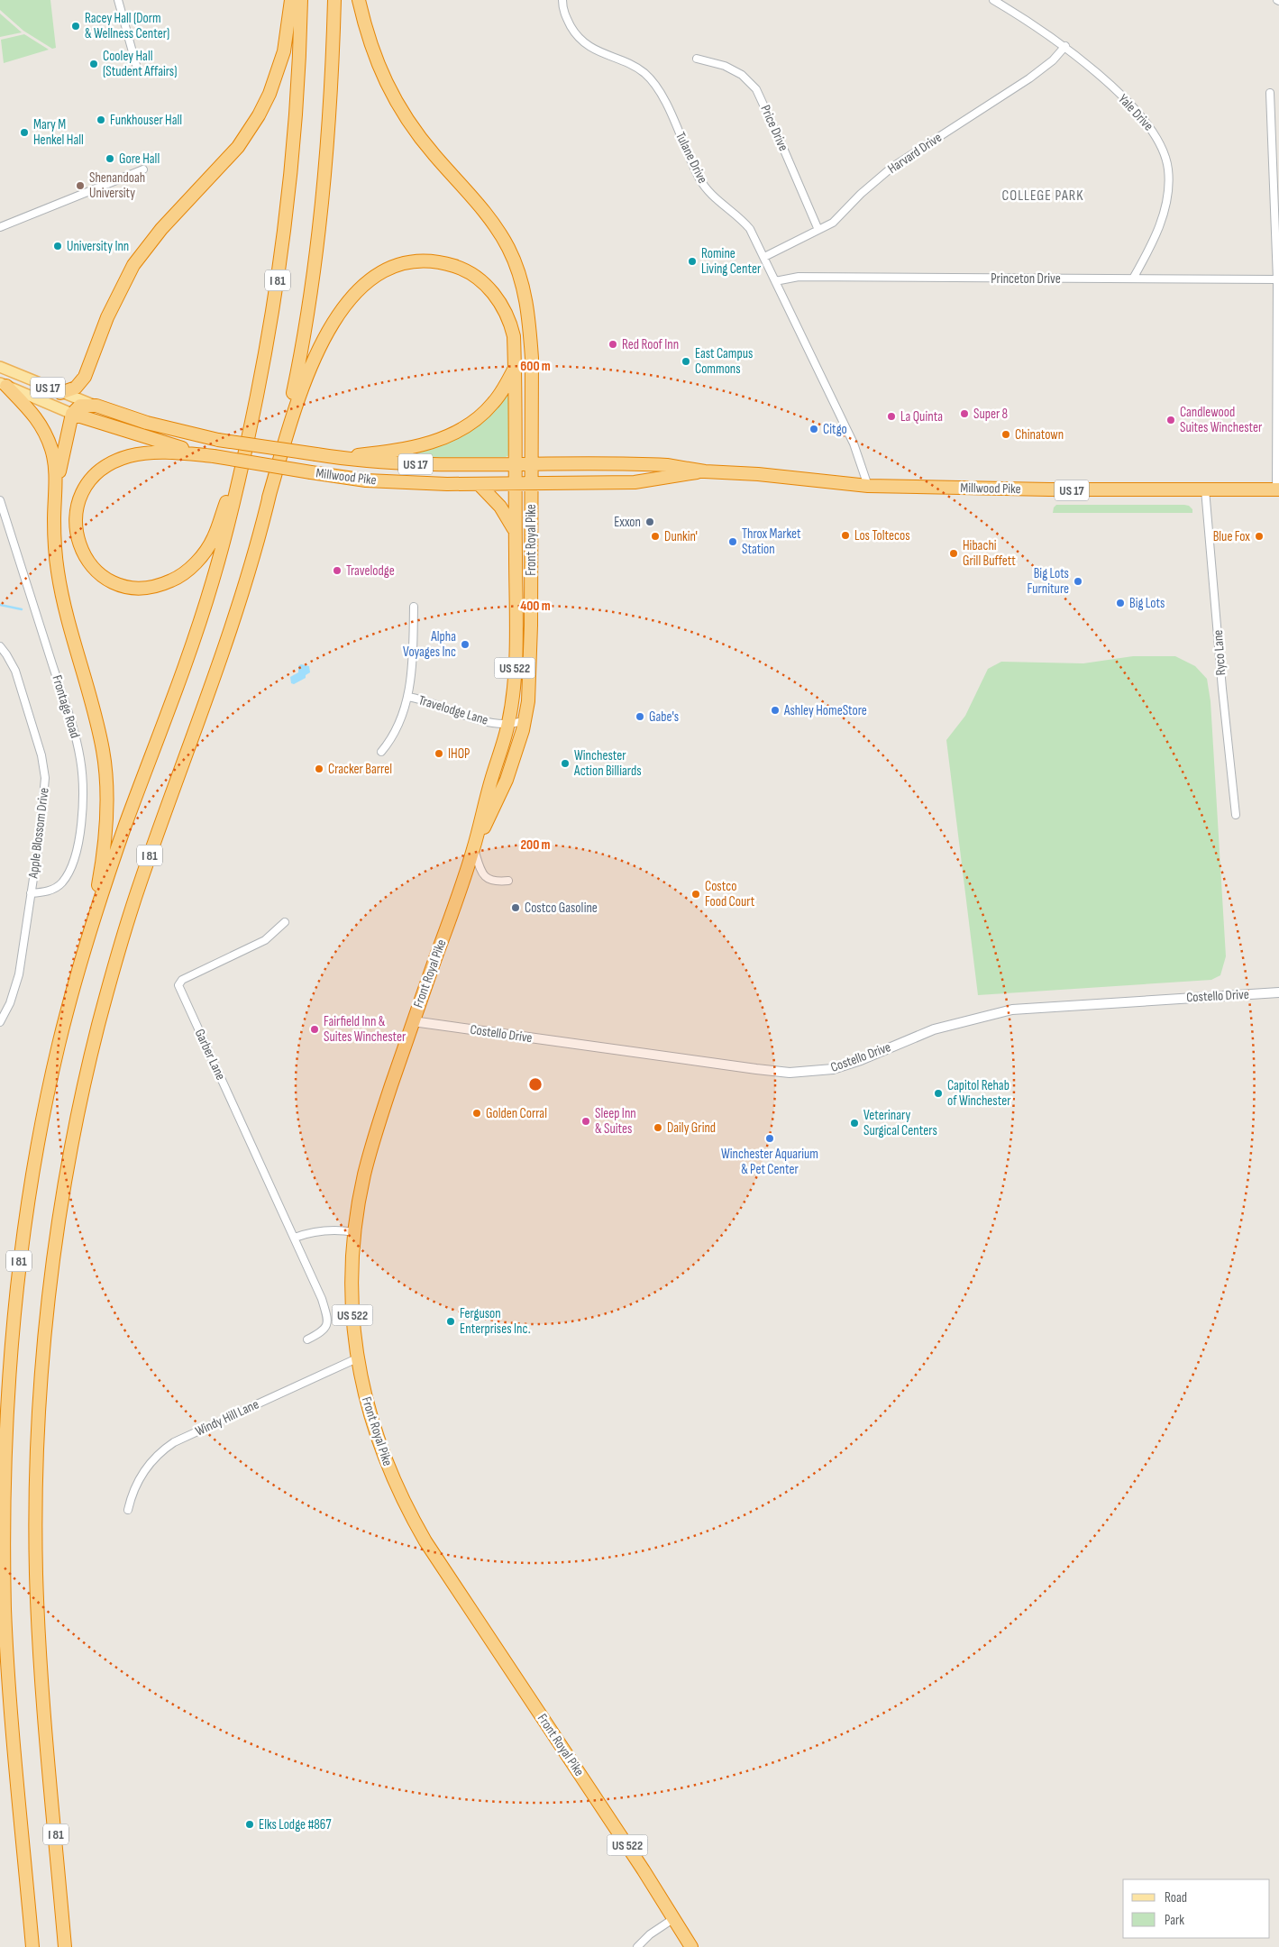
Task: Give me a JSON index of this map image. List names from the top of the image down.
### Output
{
  "streets": {
    "highway": [
      "I 81",
      "US 17",
      "Millwood Pike",
      "Front Royal Pike",
      "US 522"
    ],
    "street": [
      "Yale Drive",
      "Price Drive",
      "Harvard Drive",
      "Tulane Drive",
      "Princeton Drive",
      "Ryco Lane",
      "Frontage Road",
      "Travelodge Lane",
      "Apple Blossom Drive",
      "Costello Drive",
      "Garber Lane",
      "Windy Hill Lane"
    ]
  },
  "crossings": [
    ["Yale Drive", "Harvard Drive"],
    ["Yale Drive", "Princeton Drive"],
    ["Price Drive", "Harvard Drive"],
    ["Harvard Drive", "Tulane Drive"],
    ["Tulane Drive", "Princeton Drive"],
    ["Tulane Drive", "Millwood Pike"],
    ["I 81", "Front Royal Pike"],
    ["Millwood Pike", "Front Royal Pike"],
    ["Millwood Pike", "Ryco Lane"],
    ["Front Royal Pike", "Travelodge Lane"],
    ["Front Royal Pike", "Costello Drive"],
    ["Front Royal Pike", "Windy Hill Lane"],
    ["Frontage Road", "Apple Blossom Drive"]
  ],
  "districts": ["COLLEGE PARK"],
  "places": [
    "Racey Hall (Dorm & Wellness Center)",
    "Cooley Hall (Student Affairs)",
    "Funkhouser Hall",
    "Mary M Henkel Hall",
    "Gore Hall",
    "Shenandoah University",
    "University Inn",
    "Romine Living Center",
    "Red Roof Inn",
    "East Campus Commons",
    "Super 8",
    "La Quinta",
    "Candlewood Suites Winchester",
    "Citgo",
    "Chinatown",
    "Exxon",
    "Los Toltecos",
    "Dunkin'",
    "Blue Fox",
    "Throx Market Station",
    "Hibachi Grill Buffett",
    "Travelodge",
    "Big Lots Furniture",
    "Big Lots",
    "Alpha Voyages Inc",
    "Ashley HomeStore",
    "Gabe's",
    "IHOP",
    "Winchester Action Billiards",
    "Cracker Barrel",
    "Costco Food Court",
    "Costco Gasoline",
    "Fairfield Inn & Suites Winchester",
    "Capitol Rehab of Winchester",
    "Golden Corral",
    "Sleep Inn & Suites",
    "Veterinary Surgical Centers",
    "Daily Grind",
    "Winchester Aquarium & Pet Center",
    "Ferguson Enterprises Inc.",
    "Elks Lodge #867"
  ],
  "legend": ["Road", "Park"],
  "rings": ["600 m", "400 m", "200 m"]
}
